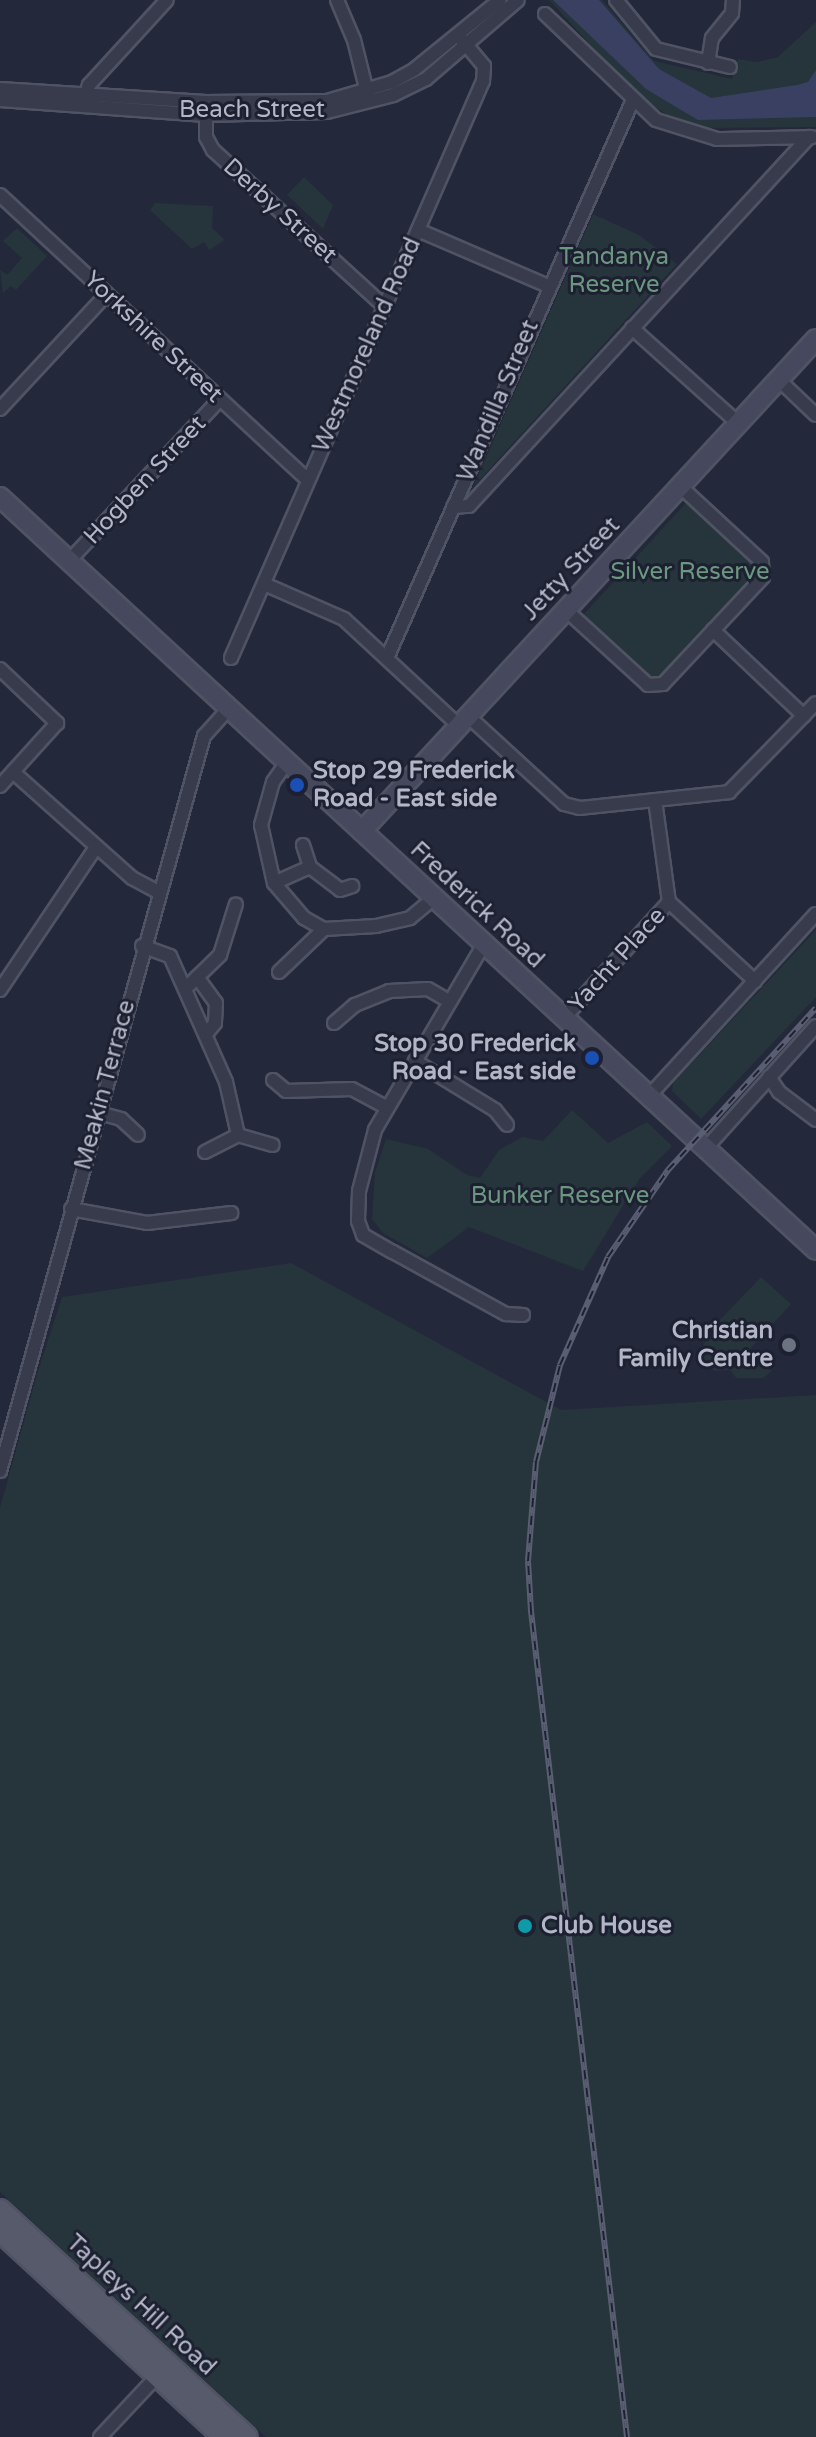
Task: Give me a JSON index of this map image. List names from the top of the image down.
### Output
{
  "streets": {
    "main road": ["Jetty Street", "Frederick Road", "Tapleys Hill Road"],
    "street": [
      "Beach Street",
      "Derby Street",
      "Yorkshire Street",
      "Westmoreland Road",
      "Wandilla Street",
      "Hogben Street",
      "Yacht Place",
      "Meakin Terrace"
    ]
  },
  "crossings": [
    ["Beach Street", "Derby Street"],
    ["Beach Street", "Westmoreland Road"],
    ["Derby Street", "Westmoreland Road"],
    ["Yorkshire Street", "Westmoreland Road"],
    ["Yorkshire Street", "Hogben Street"],
    ["Hogben Street", "Frederick Road"],
    ["Jetty Street", "Frederick Road"],
    ["Frederick Road", "Yacht Place"],
    ["Frederick Road", "Meakin Terrace"]
  ],
  "parks": ["Tandanya Reserve", "Silver Reserve", "Bunker Reserve"],
  "places": [
    "Stop 29 Frederick Road - East side",
    "Stop 30 Frederick Road - East side",
    "Christian Family Centre",
    "Club House"
  ]
}
